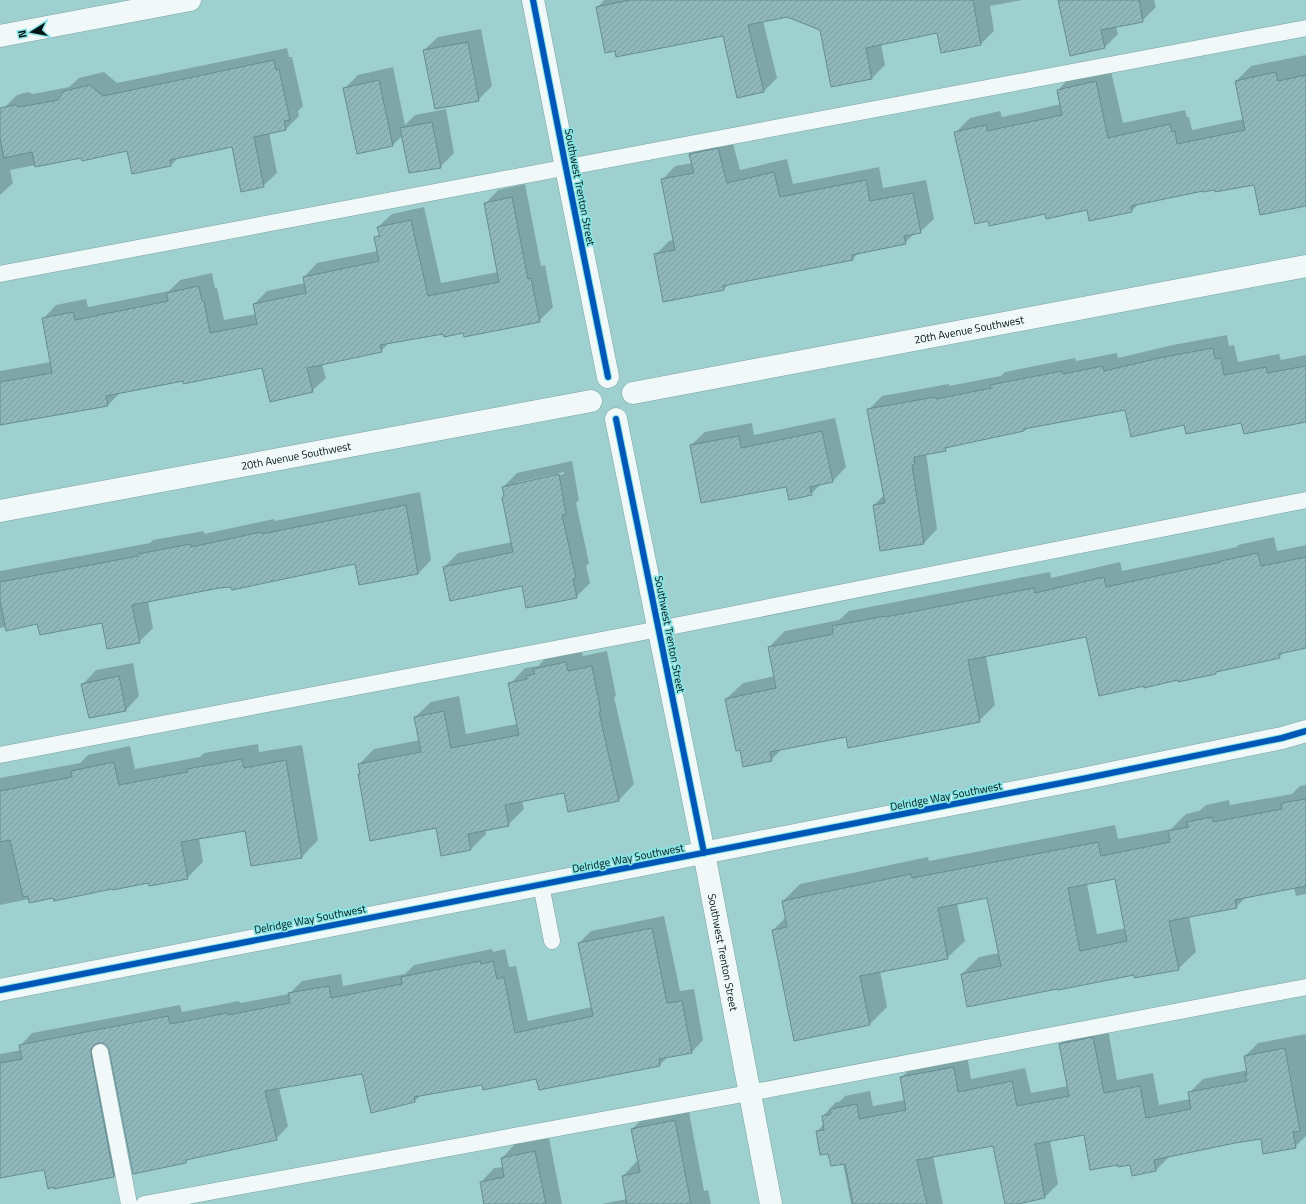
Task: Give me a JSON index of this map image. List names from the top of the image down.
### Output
{
  "streets": {
    "street": ["Southwest Trenton Street", "20th Avenue Southwest", "Delridge Way Southwest"]
  },
  "crossings": [
    ["Southwest Trenton Street", "20th Avenue Southwest"],
    ["Southwest Trenton Street", "Delridge Way Southwest"]
  ],
  "north": "left"
}
